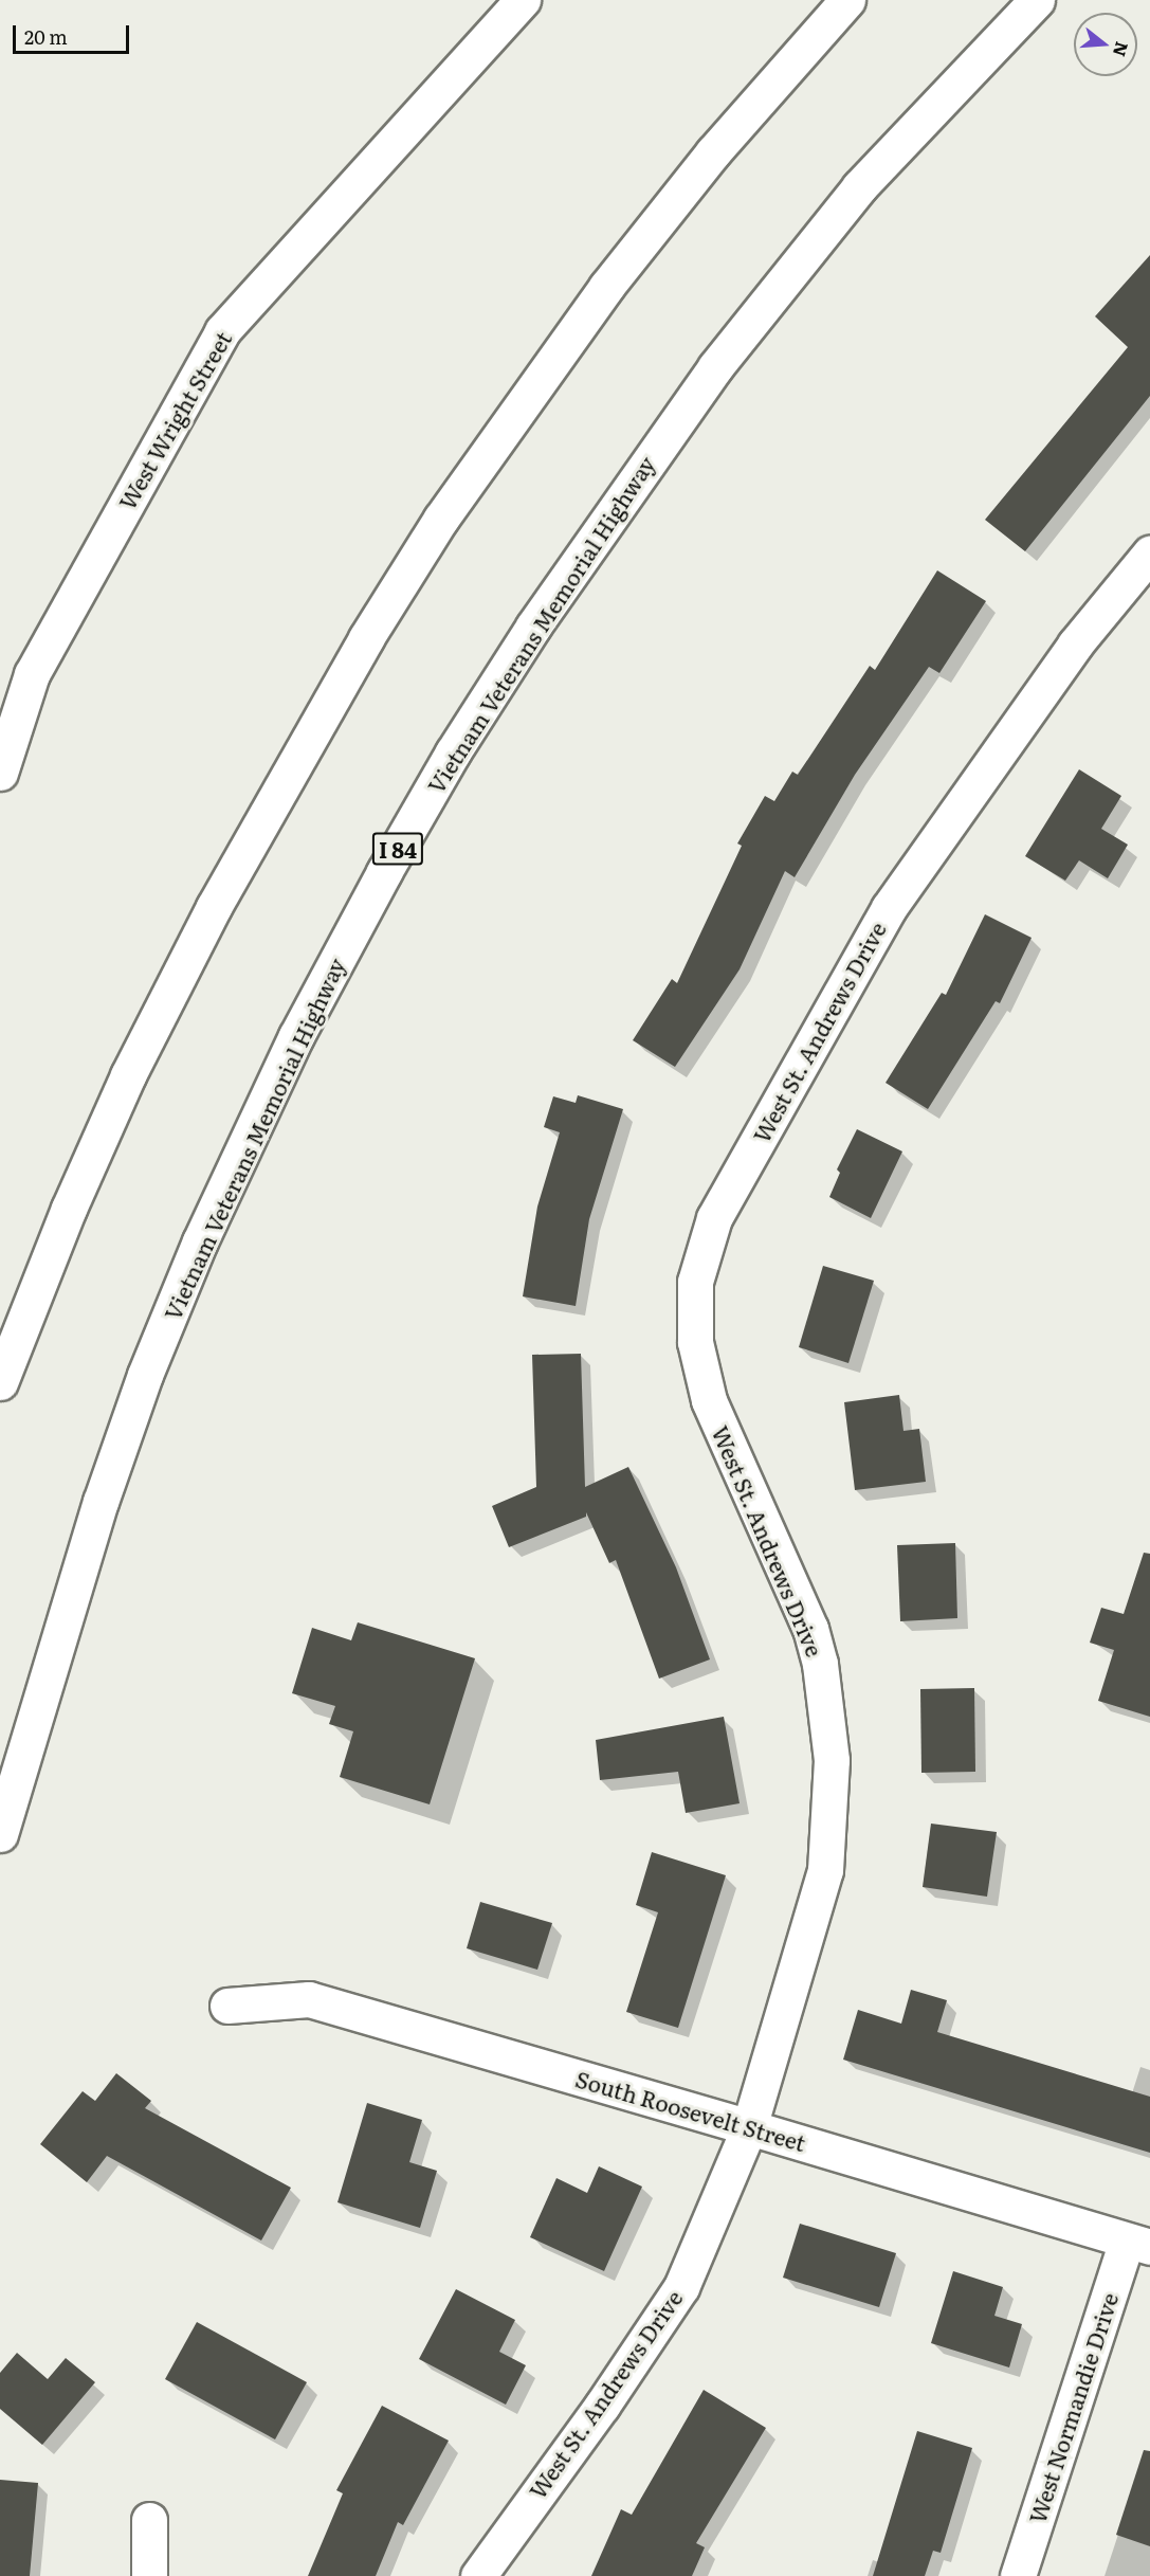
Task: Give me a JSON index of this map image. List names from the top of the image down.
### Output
{
  "streets": {
    "main road": [
      "West Wright Street",
      "Vietnam Veterans Memorial Highway",
      "I 84",
      "West St. Andrews Drive",
      "South Roosevelt Street",
      "West Normandie Drive"
    ]
  },
  "crossings": [
    ["West St. Andrews Drive", "South Roosevelt Street"],
    ["South Roosevelt Street", "West Normandie Drive"]
  ],
  "scale_bar": "20 m",
  "north": "right"
}
